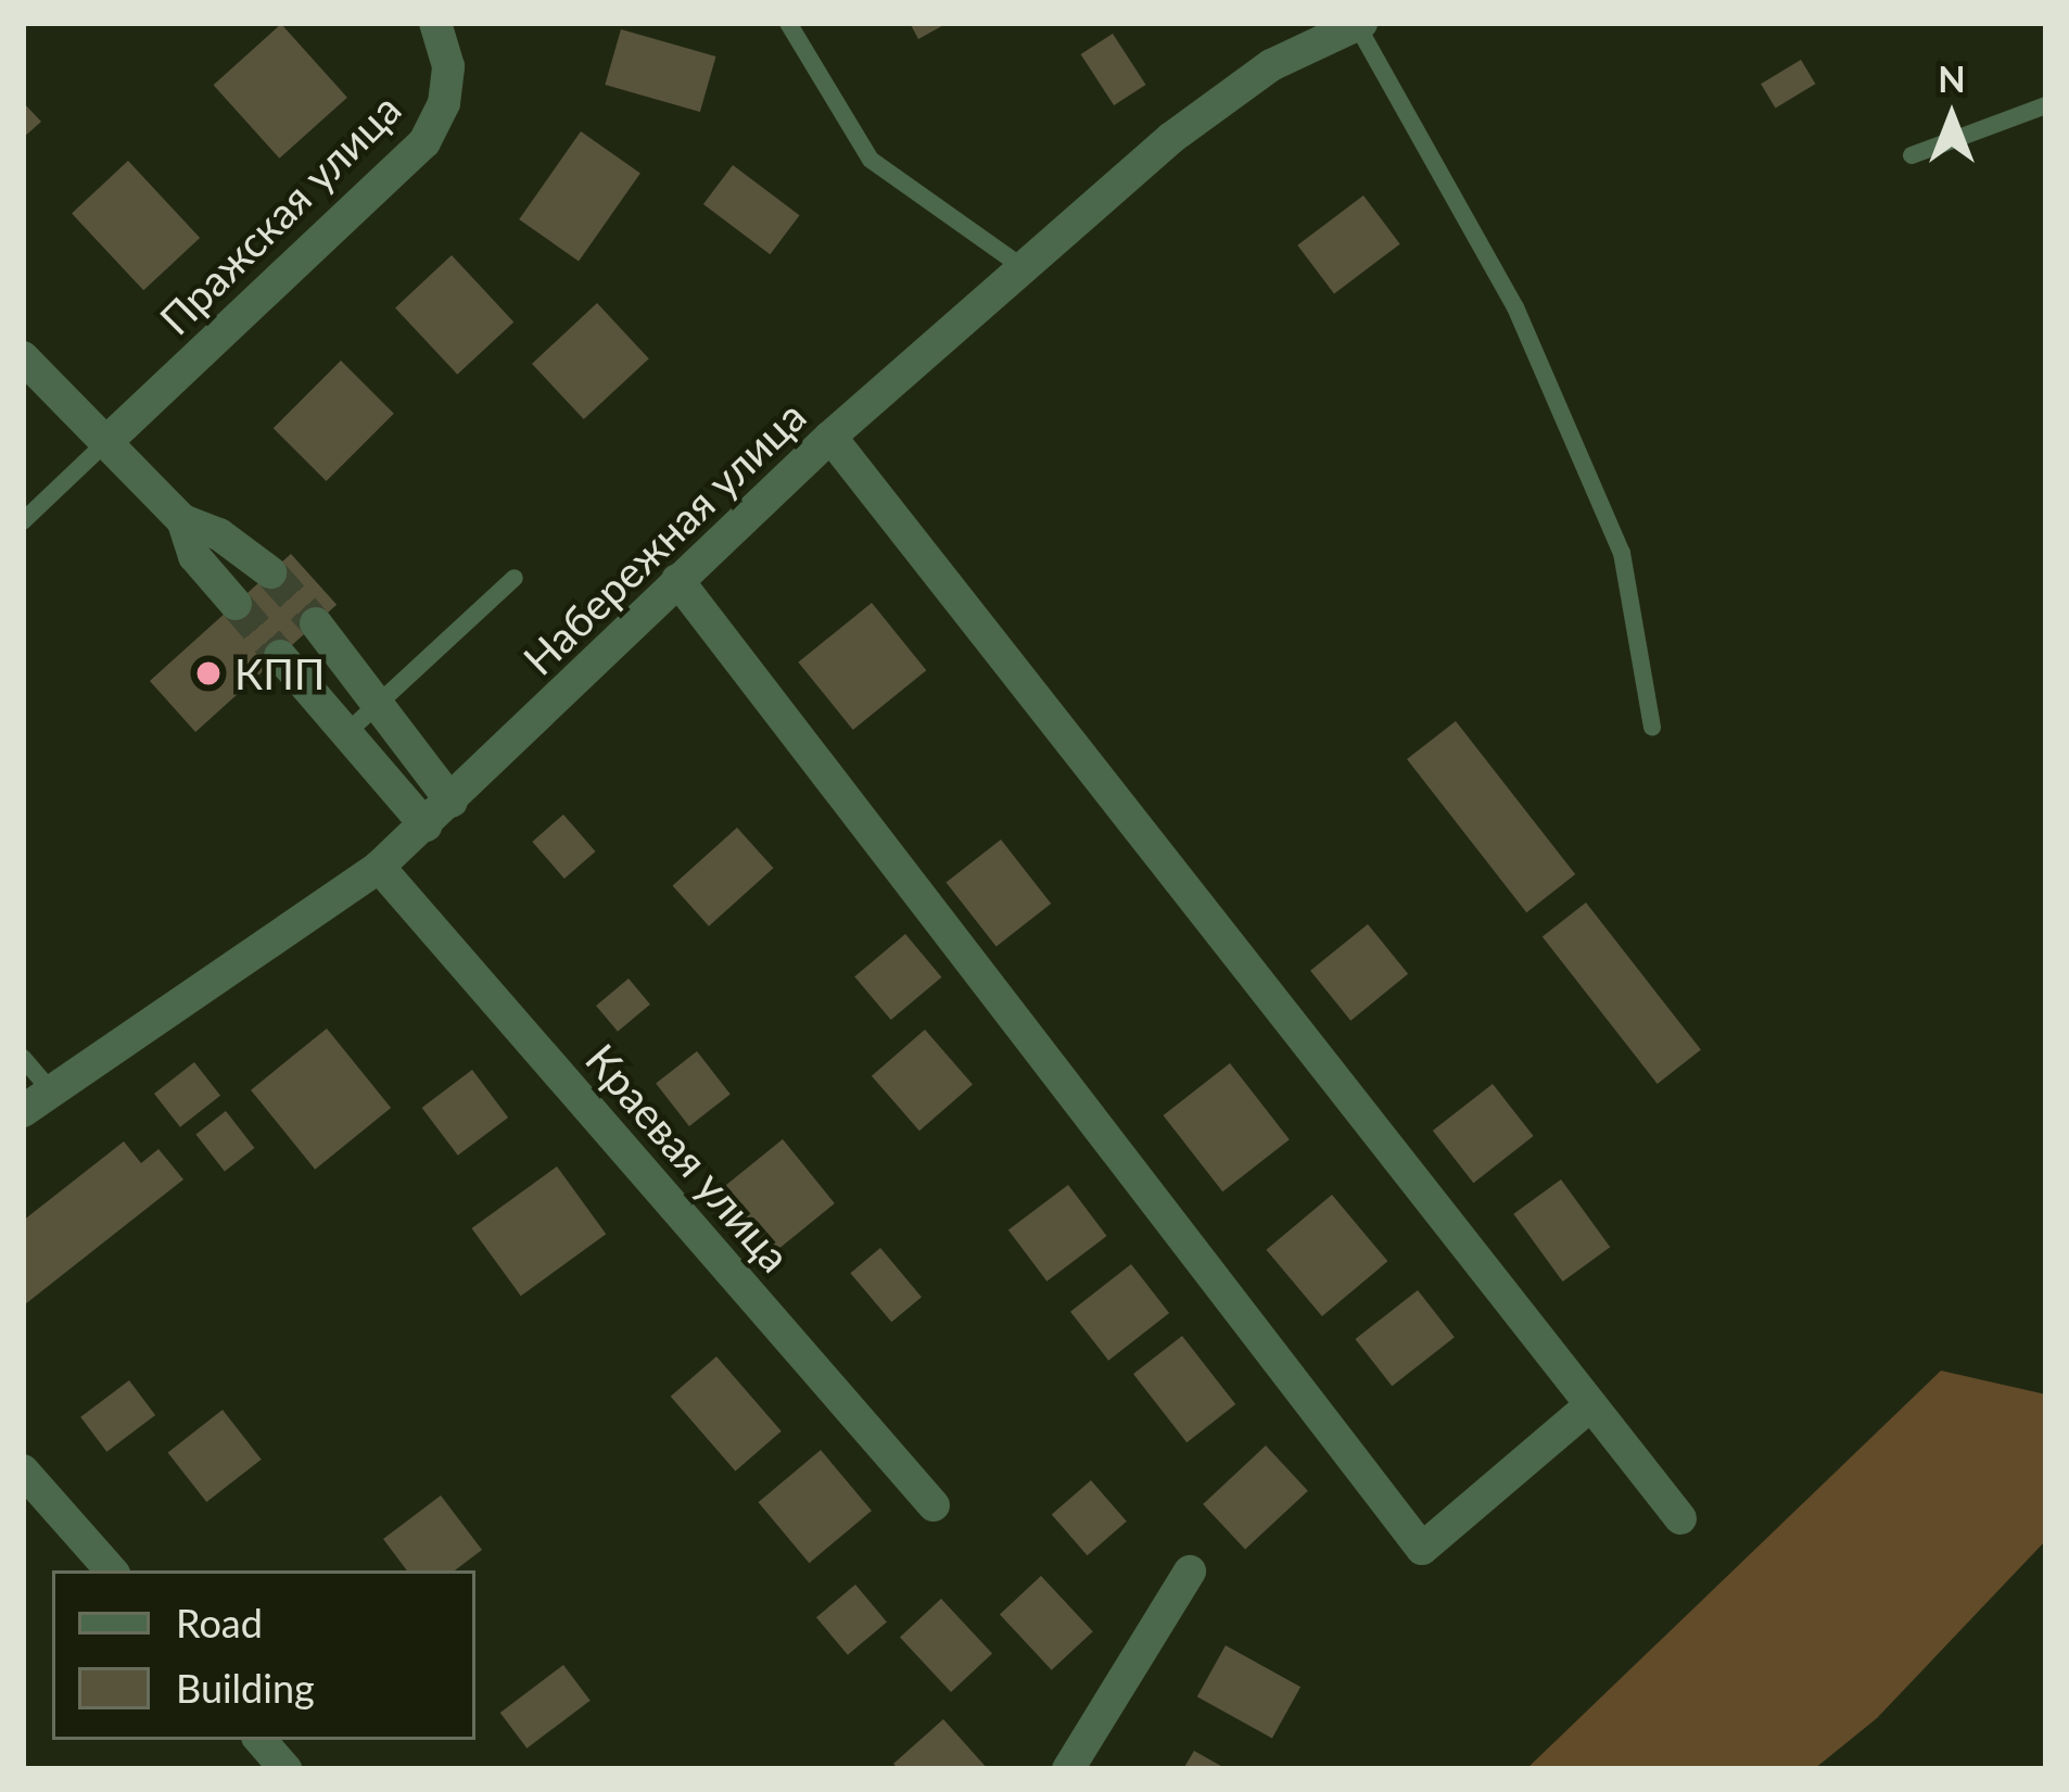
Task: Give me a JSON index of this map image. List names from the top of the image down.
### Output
{
  "streets": {
    "street": ["Пражская улица", "Набережная улица", "Краевая улица"]
  },
  "crossings": [
    ["Набережная улица", "Краевая улица"]
  ],
  "places": ["КПП"],
  "legend": ["Road", "Building"],
  "north": "top"
}
